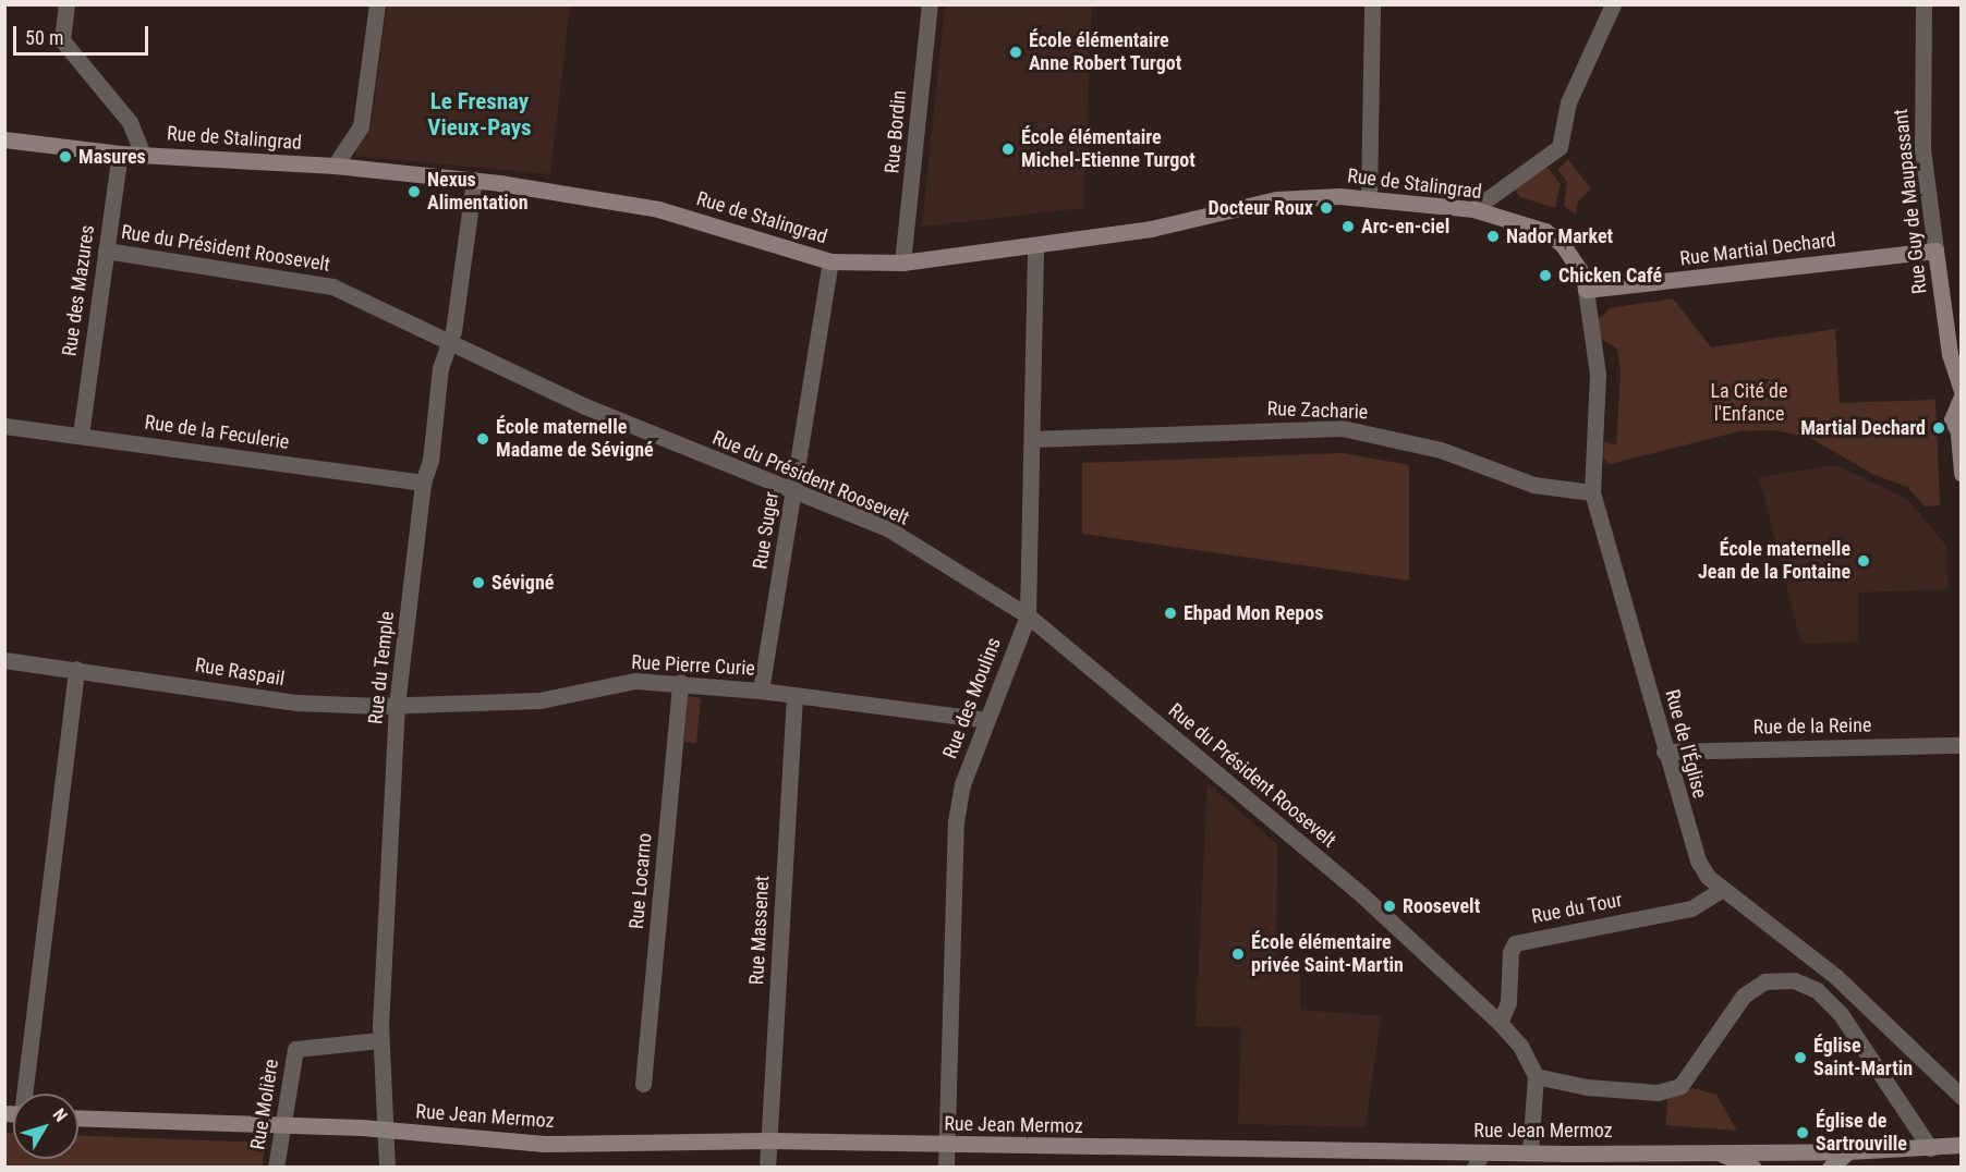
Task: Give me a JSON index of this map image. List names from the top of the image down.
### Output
{
  "streets": {
    "main road": [
      "Rue de Stalingrad",
      "Rue Guy de Maupassant",
      "Rue Martial Dechard",
      "Rue Jean Mermoz"
    ],
    "street": [
      "Rue Bordin",
      "Rue du Président Roosevelt",
      "Rue des Mazures",
      "Rue Zacharie",
      "Rue de la Feculerie",
      "Rue Suger",
      "Rue Pierre Curie",
      "Rue du Temple",
      "Rue Raspail",
      "Rue des Moulins",
      "Rue de la Reine",
      "Rue de l'Église",
      "Rue Locarno",
      "Rue du Tour",
      "Rue Massenet",
      "Rue Molière"
    ]
  },
  "crossings": [
    ["Rue Bordin", "Rue de Stalingrad"],
    ["Rue de Stalingrad", "Rue Martial Dechard"],
    ["Rue de Stalingrad", "Rue des Mazures"],
    ["Rue de Stalingrad", "Rue Suger"],
    ["Rue de Stalingrad", "Rue du Temple"],
    ["Rue de Stalingrad", "Rue des Moulins"],
    ["Rue de Stalingrad", "Rue de l'Église"],
    ["Rue Guy de Maupassant", "Rue Martial Dechard"],
    ["Rue du Président Roosevelt", "Rue des Mazures"],
    ["Rue du Président Roosevelt", "Rue Suger"],
    ["Rue du Président Roosevelt", "Rue du Temple"],
    ["Rue du Président Roosevelt", "Rue des Moulins"],
    ["Rue du Président Roosevelt", "Rue du Tour"],
    ["Rue Martial Dechard", "Rue de l'Église"],
    ["Rue des Mazures", "Rue de la Feculerie"],
    ["Rue Zacharie", "Rue des Moulins"],
    ["Rue Zacharie", "Rue de l'Église"],
    ["Rue de la Feculerie", "Rue du Temple"],
    ["Rue Suger", "Rue Pierre Curie"],
    ["Rue Pierre Curie", "Rue du Temple"],
    ["Rue Pierre Curie", "Rue Raspail"],
    ["Rue Pierre Curie", "Rue des Moulins"],
    ["Rue Pierre Curie", "Rue Locarno"],
    ["Rue Pierre Curie", "Rue Massenet"],
    ["Rue du Temple", "Rue Raspail"],
    ["Rue du Temple", "Rue Molière"],
    ["Rue du Temple", "Rue Jean Mermoz"],
    ["Rue des Moulins", "Rue Jean Mermoz"],
    ["Rue de la Reine", "Rue de l'Église"],
    ["Rue de l'Église", "Rue du Tour"],
    ["Rue Massenet", "Rue Jean Mermoz"],
    ["Rue Molière", "Rue Jean Mermoz"]
  ],
  "districts": ["Le Fresnay Vieux-Pays"],
  "parks": ["La Cité de l'Enfance"],
  "places": [
    "École élémentaire Anne Robert Turgot",
    "École élémentaire Michel-Etienne Turgot",
    "Masures",
    "Nexus Alimentation",
    "Docteur Roux",
    "Arc-en-ciel",
    "Nador Market",
    "Chicken Café",
    "Martial Dechard",
    "École maternelle Madame de Sévigné",
    "École maternelle Jean de la Fontaine",
    "Sévigné",
    "Ehpad Mon Repos",
    "Roosevelt",
    "École élémentaire privée Saint-Martin",
    "Église Saint-Martin",
    "Église de Sartrouville"
  ],
  "scale_bar": "50 m",
  "north": "top right"
}
